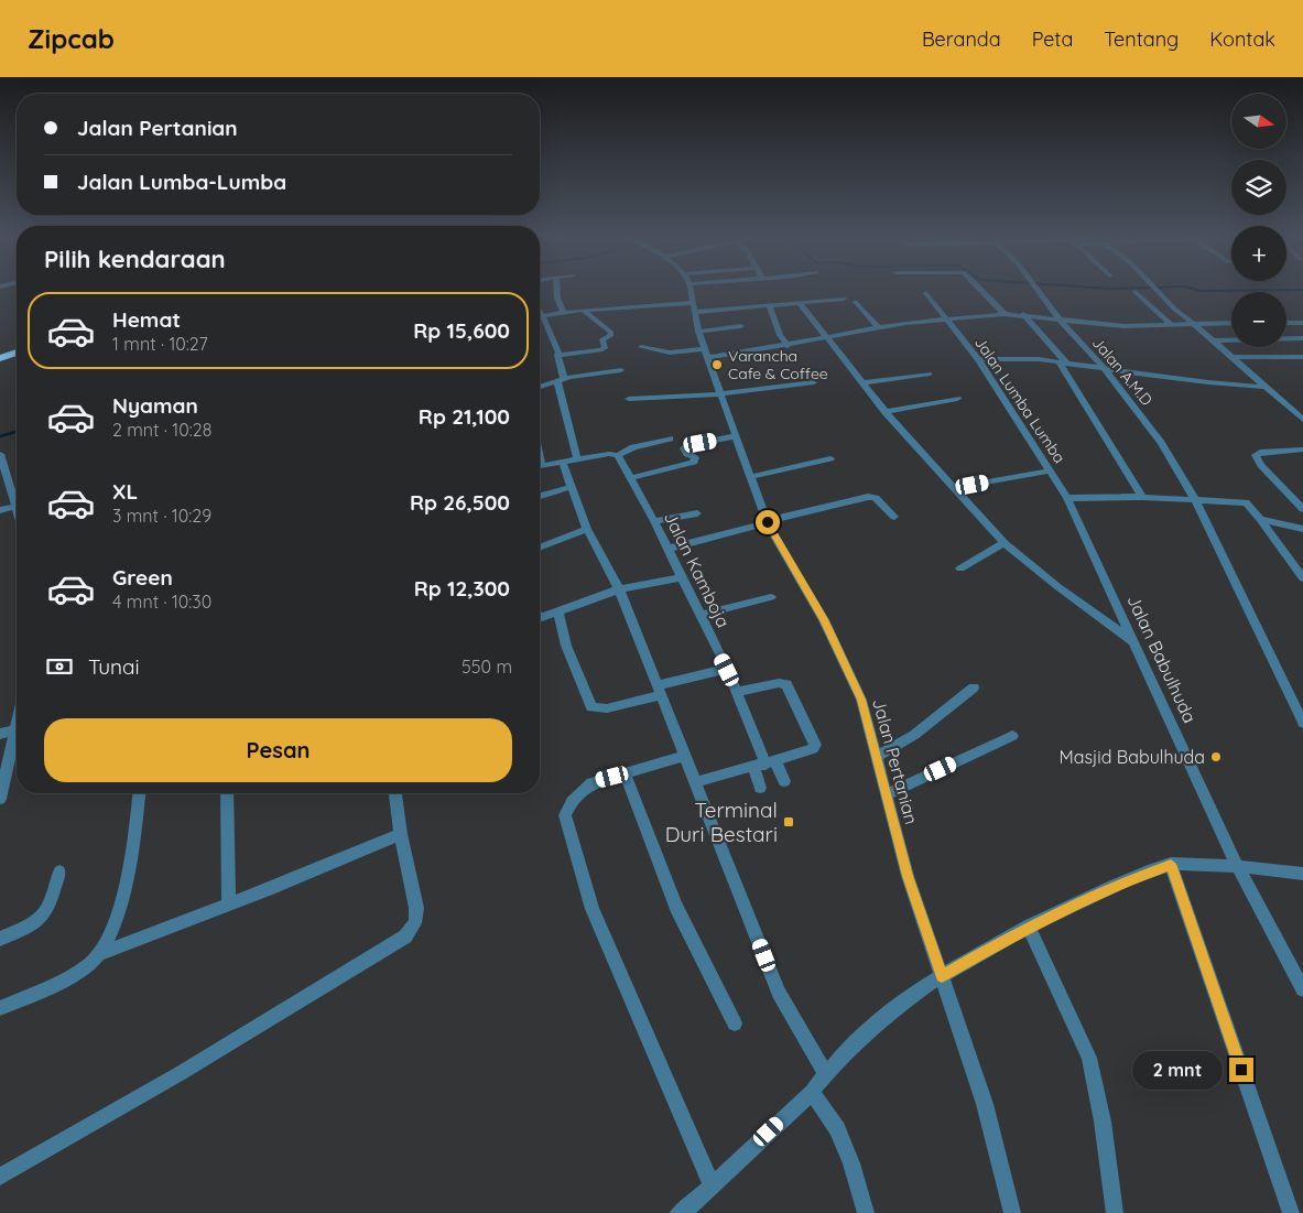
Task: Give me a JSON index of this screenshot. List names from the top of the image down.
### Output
{
  "streets": {
    "street": [
      "Jalan A.M.D",
      "Jalan Lumba Lumba",
      "Jalan Kamboja",
      "Jalan Babulhuda",
      "Jalan Pertanian"
    ]
  },
  "crossings": [
    ["Jalan Lumba Lumba", "Jalan Babulhuda"]
  ],
  "places": {
    "other": ["Varancha Cafe & Coffee", "Masjid Babulhuda"],
    "transit": ["Terminal Duri Bestari"]
  },
  "north": "right",
  "page": {
    "header": "Zipcab",
    "nav": [
      "Beranda",
      "Peta",
      "Tentang",
      "Kontak"
    ],
    "map_buttons": ["+", "−"],
    "banner": ["Jalan Pertanian", "Jalan Lumba-Lumba"],
    "heading": "Pilih kendaraan",
    "list": [
      {
        "name": "Hemat",
        "note": "1 mnt · 10:27",
        "value": "Rp 15,600"
      },
      {
        "name": "Nyaman",
        "note": "2 mnt · 10:28",
        "value": "Rp 21,100"
      },
      {
        "name": "XL",
        "note": "3 mnt · 10:29",
        "value": "Rp 26,500"
      },
      {
        "name": "Green",
        "note": "4 mnt · 10:30",
        "value": "Rp 12,300"
      }
    ],
    "pay": ["Tunai", "550 m"],
    "buttons": "Pesan",
    "bubble": "2 mnt"
  }
}
